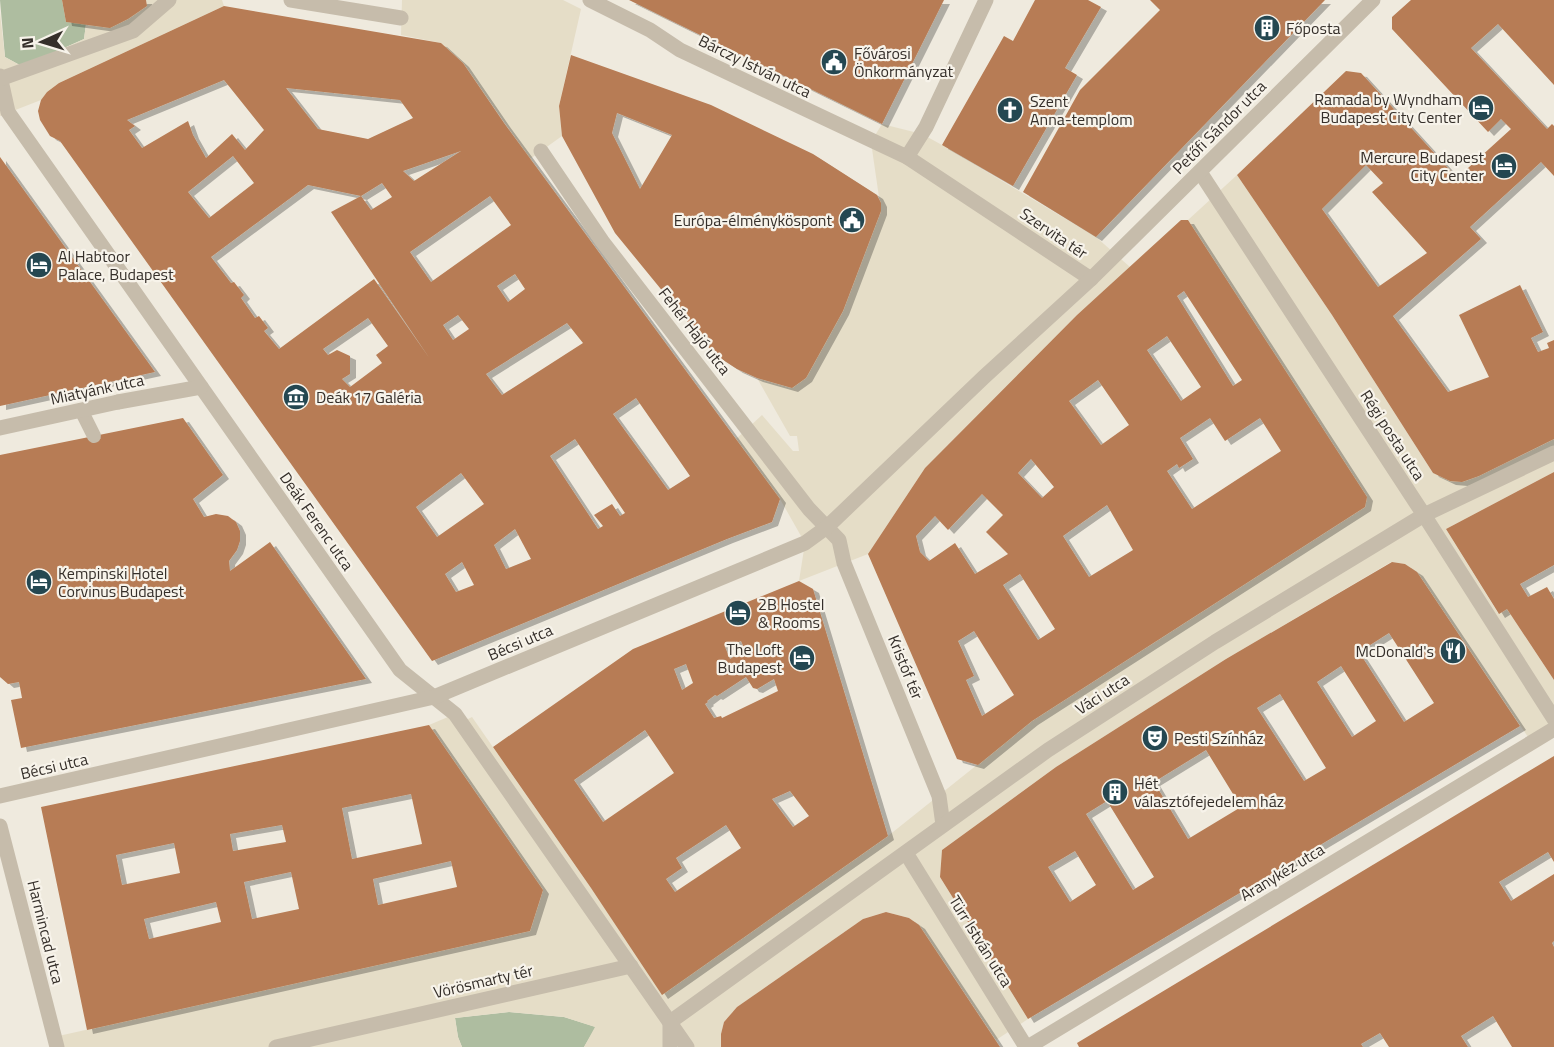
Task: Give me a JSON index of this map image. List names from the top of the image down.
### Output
{
  "streets": {
    "street": [
      "Bárczy István utca",
      "Petőfi Sándor utca",
      "Szervita tér",
      "Fehér Hajó utca",
      "Miatyánk utca",
      "Régi posta utca",
      "Deák Ferenc utca",
      "Bécsi utca",
      "Kristóf tér",
      "Váci utca",
      "Aranykéz utca",
      "Harmincad utca",
      "Türr István utca",
      "Vörösmarty tér"
    ]
  },
  "crossings": [
    ["Bárczy István utca", "Szervita tér"],
    ["Petőfi Sándor utca", "Szervita tér"],
    ["Petőfi Sándor utca", "Régi posta utca"],
    ["Szervita tér", "Bécsi utca"],
    ["Fehér Hajó utca", "Bécsi utca"],
    ["Fehér Hajó utca", "Kristóf tér"],
    ["Miatyánk utca", "Deák Ferenc utca"],
    ["Régi posta utca", "Váci utca"],
    ["Deák Ferenc utca", "Bécsi utca"],
    ["Deák Ferenc utca", "Vörösmarty tér"],
    ["Bécsi utca", "Kristóf tér"],
    ["Kristóf tér", "Váci utca"],
    ["Váci utca", "Türr István utca"],
    ["Aranykéz utca", "Türr István utca"]
  ],
  "places": {
    "building": ["Főposta", "Hét választófejedelem ház"],
    "public building": ["Fővárosi Önkormányzat", "Európa-élményköspont"],
    "hotel": [
      "Ramada by Wyndham Budapest City Center",
      "Mercure Budapest City Center",
      "Al Habtoor Palace, Budapest",
      "Kempinski Hotel Corvinus Budapest",
      "2B Hostel & Rooms",
      "The Loft Budapest"
    ],
    "church": ["Szent Anna-templom"],
    "museum": ["Deák 17 Galéria"],
    "restaurant": ["McDonald's"],
    "theatre": ["Pesti Színház"]
  },
  "north": "left"
}
